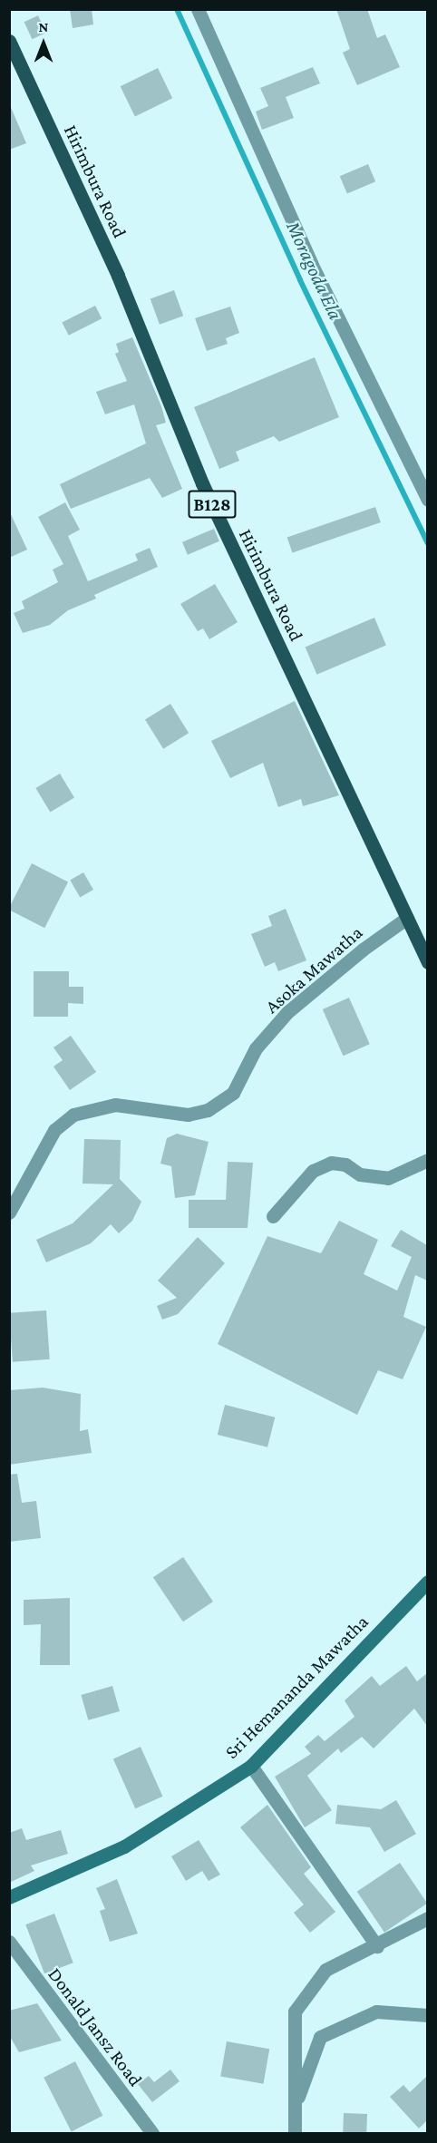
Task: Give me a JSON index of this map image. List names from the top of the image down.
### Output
{
  "streets": {
    "main road": ["Hirimbura Road", "B128", "Sri Hemananda Mawatha"],
    "street": ["Asoka Mawatha", "Donald Jansz Road"]
  },
  "crossings": [
    ["Hirimbura Road", "Asoka Mawatha"]
  ],
  "water": ["Moragoda Ela"],
  "north": "top"
}
